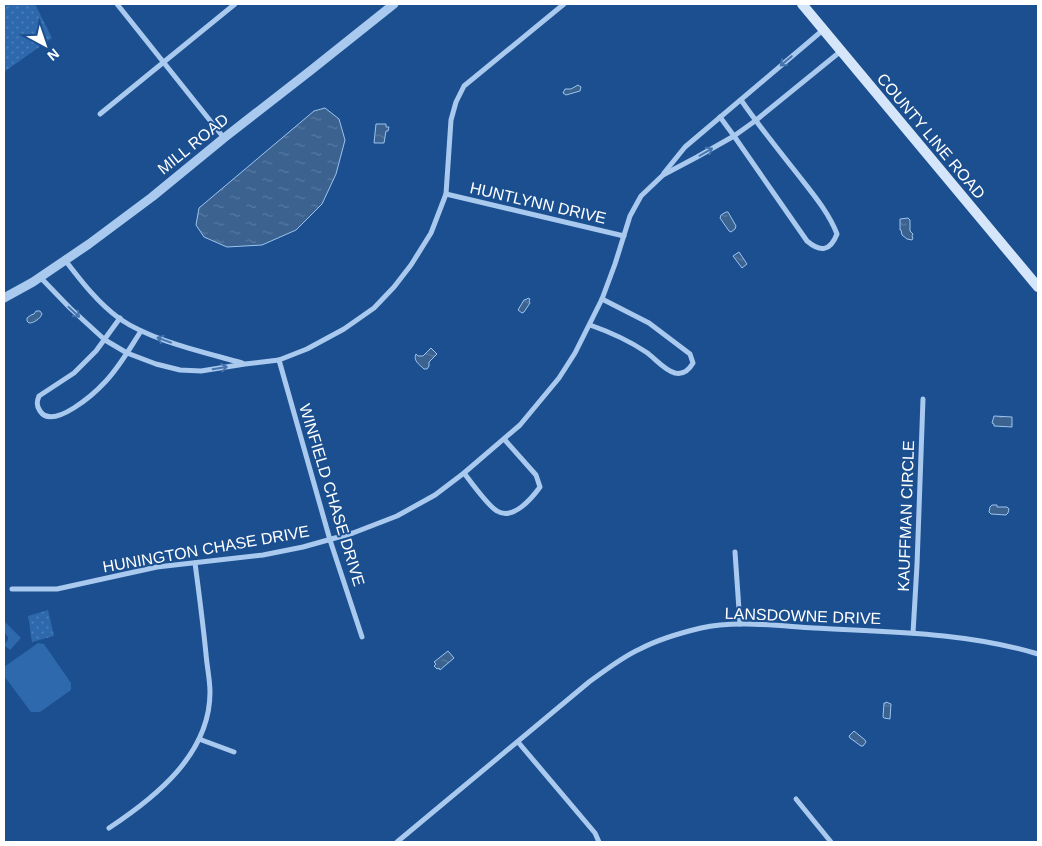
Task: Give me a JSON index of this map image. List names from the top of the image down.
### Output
{
  "streets": {
    "main road": ["COUNTY LINE ROAD"],
    "street": [
      "MILL ROAD",
      "HUNTLYNN DRIVE",
      "WINFIELD CHASE DRIVE",
      "KAUFFMAN CIRCLE",
      "HUNINGTON CHASE DRIVE",
      "LANSDOWNE DRIVE"
    ]
  },
  "crossings": [
    ["COUNTY LINE ROAD", "HUNINGTON CHASE DRIVE"],
    ["HUNTLYNN DRIVE", "HUNINGTON CHASE DRIVE"],
    ["WINFIELD CHASE DRIVE", "HUNINGTON CHASE DRIVE"],
    ["KAUFFMAN CIRCLE", "LANSDOWNE DRIVE"]
  ],
  "north": "bottom right"
}
